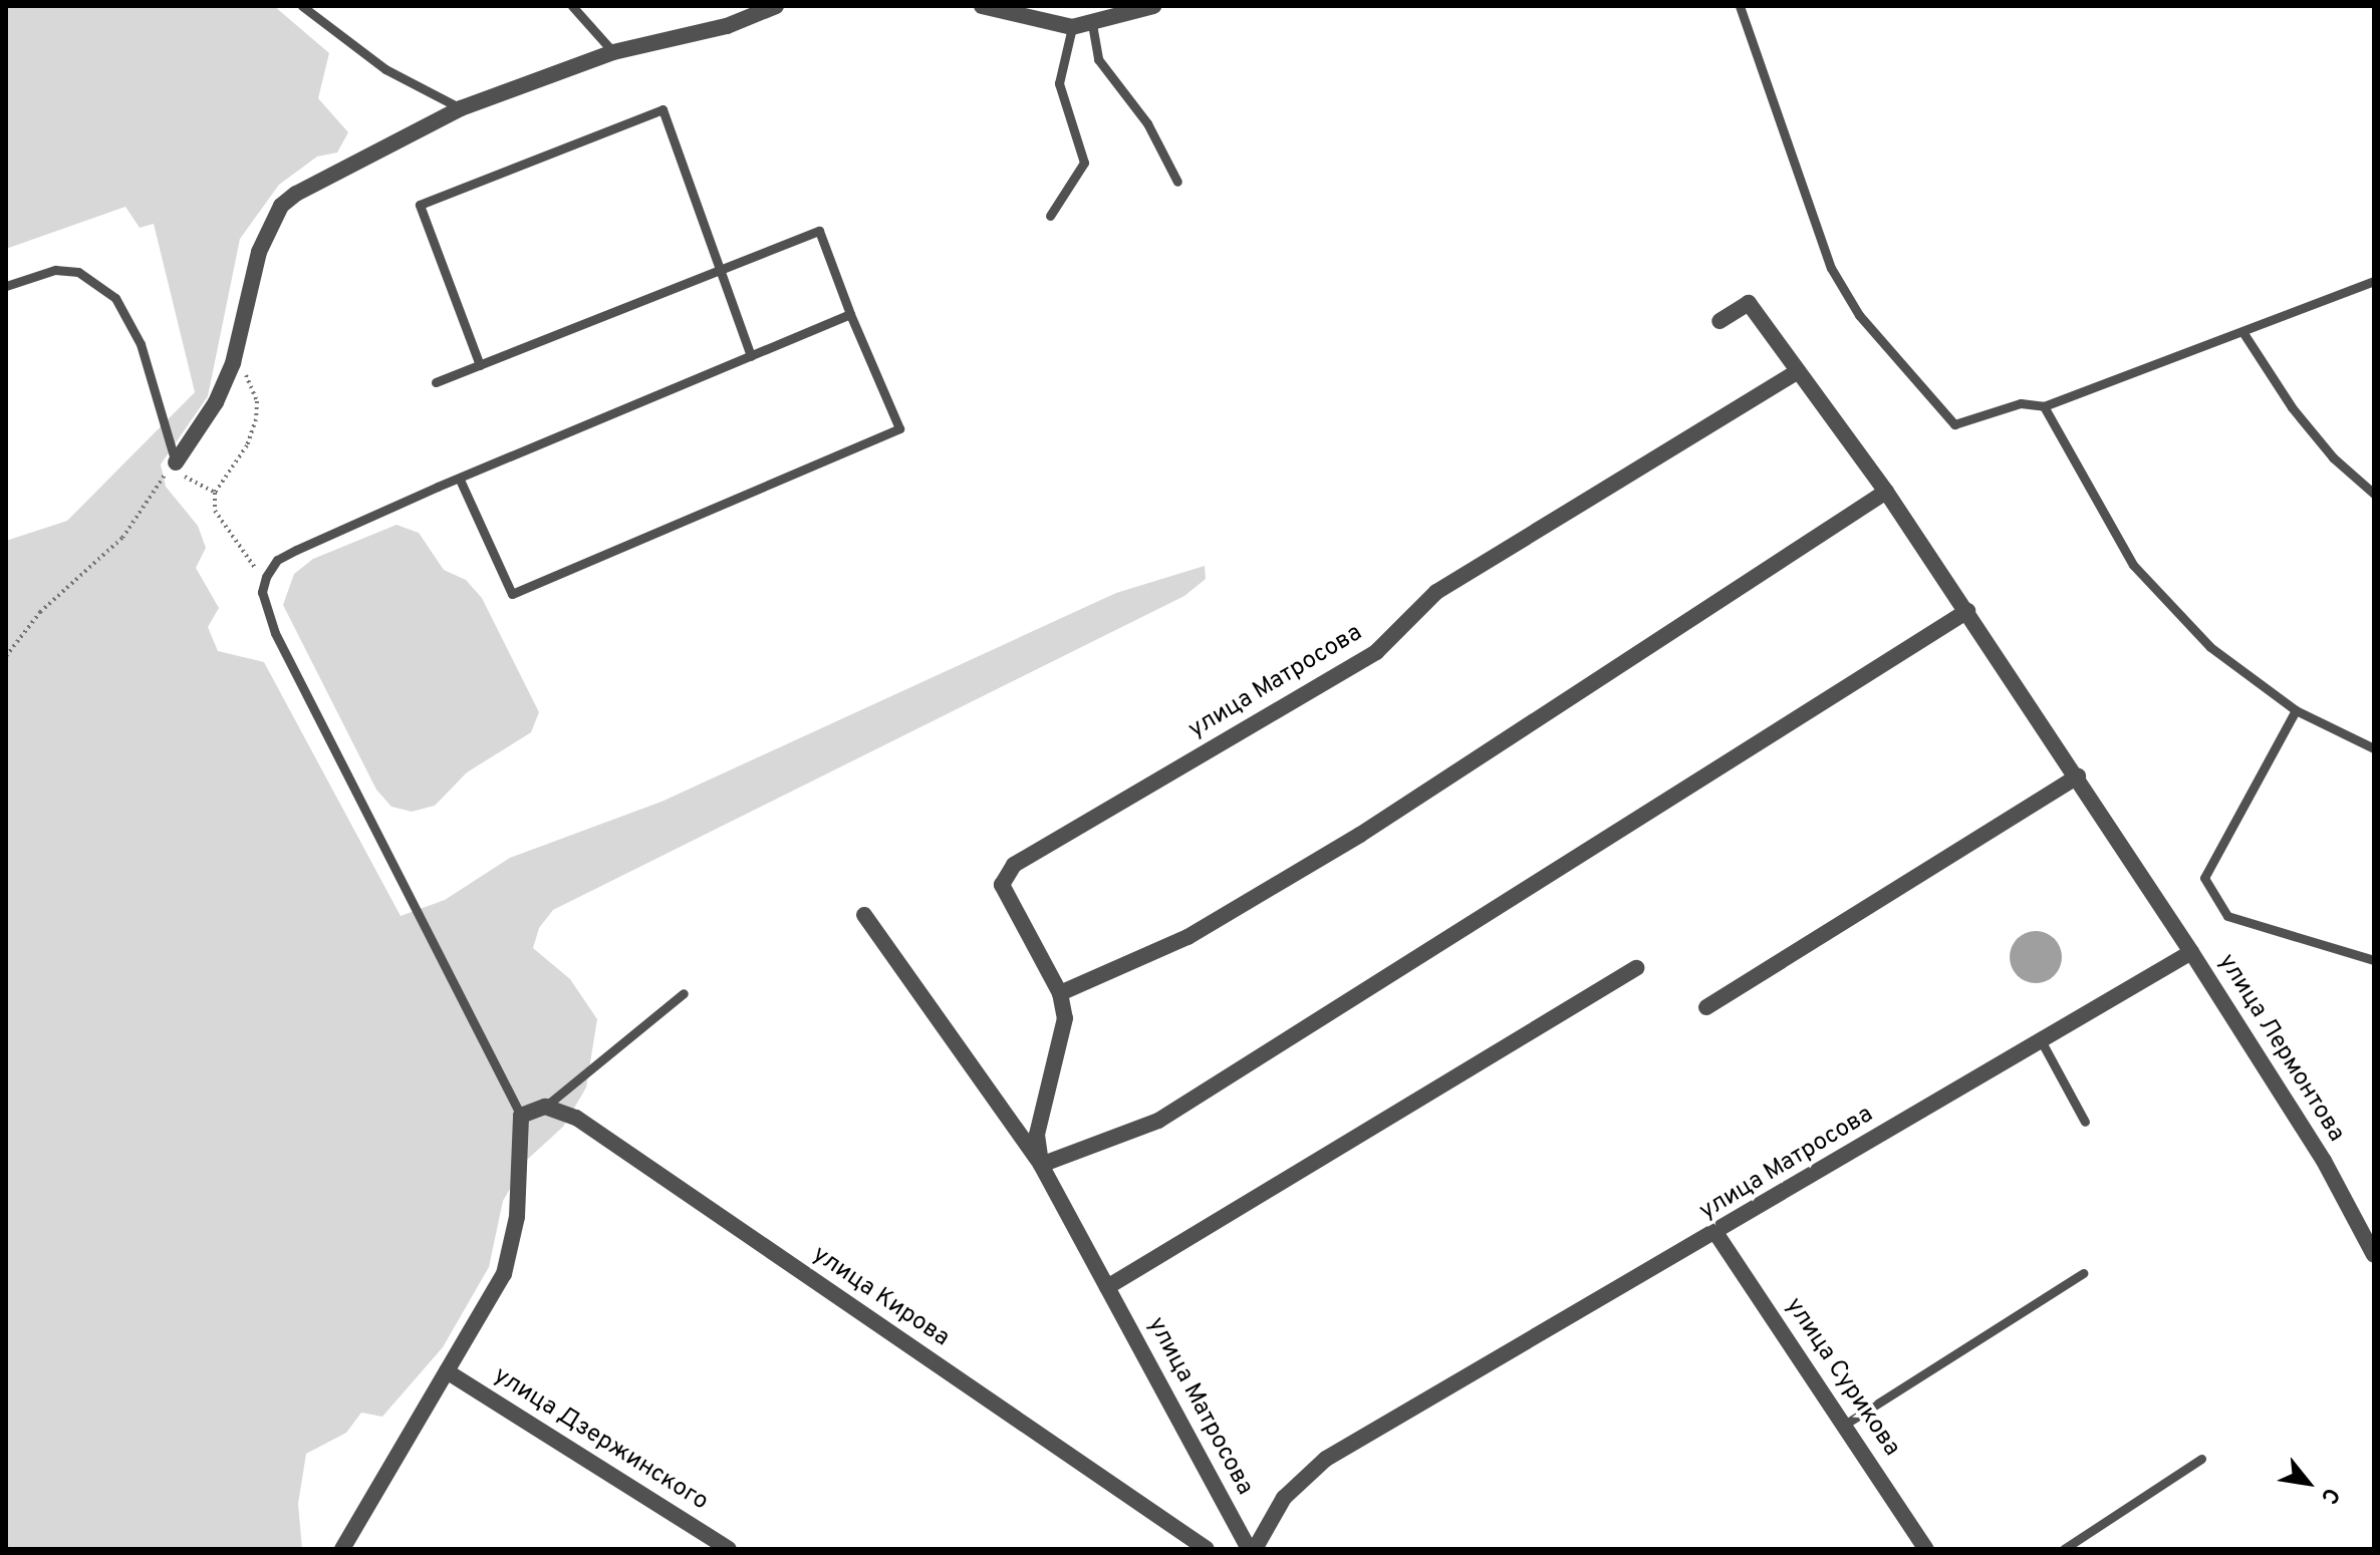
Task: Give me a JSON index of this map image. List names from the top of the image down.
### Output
{
  "streets": {
    "street": [
      "улица Матросова",
      "улица Лермонтова",
      "улица Кирова",
      "улица Сурикова",
      "улица Дзержинского"
    ]
  },
  "crossings": [
    ["улица Матросова", "улица Лермонтова"],
    ["улица Матросова", "улица Сурикова"]
  ],
  "north": "bottom right"
}
